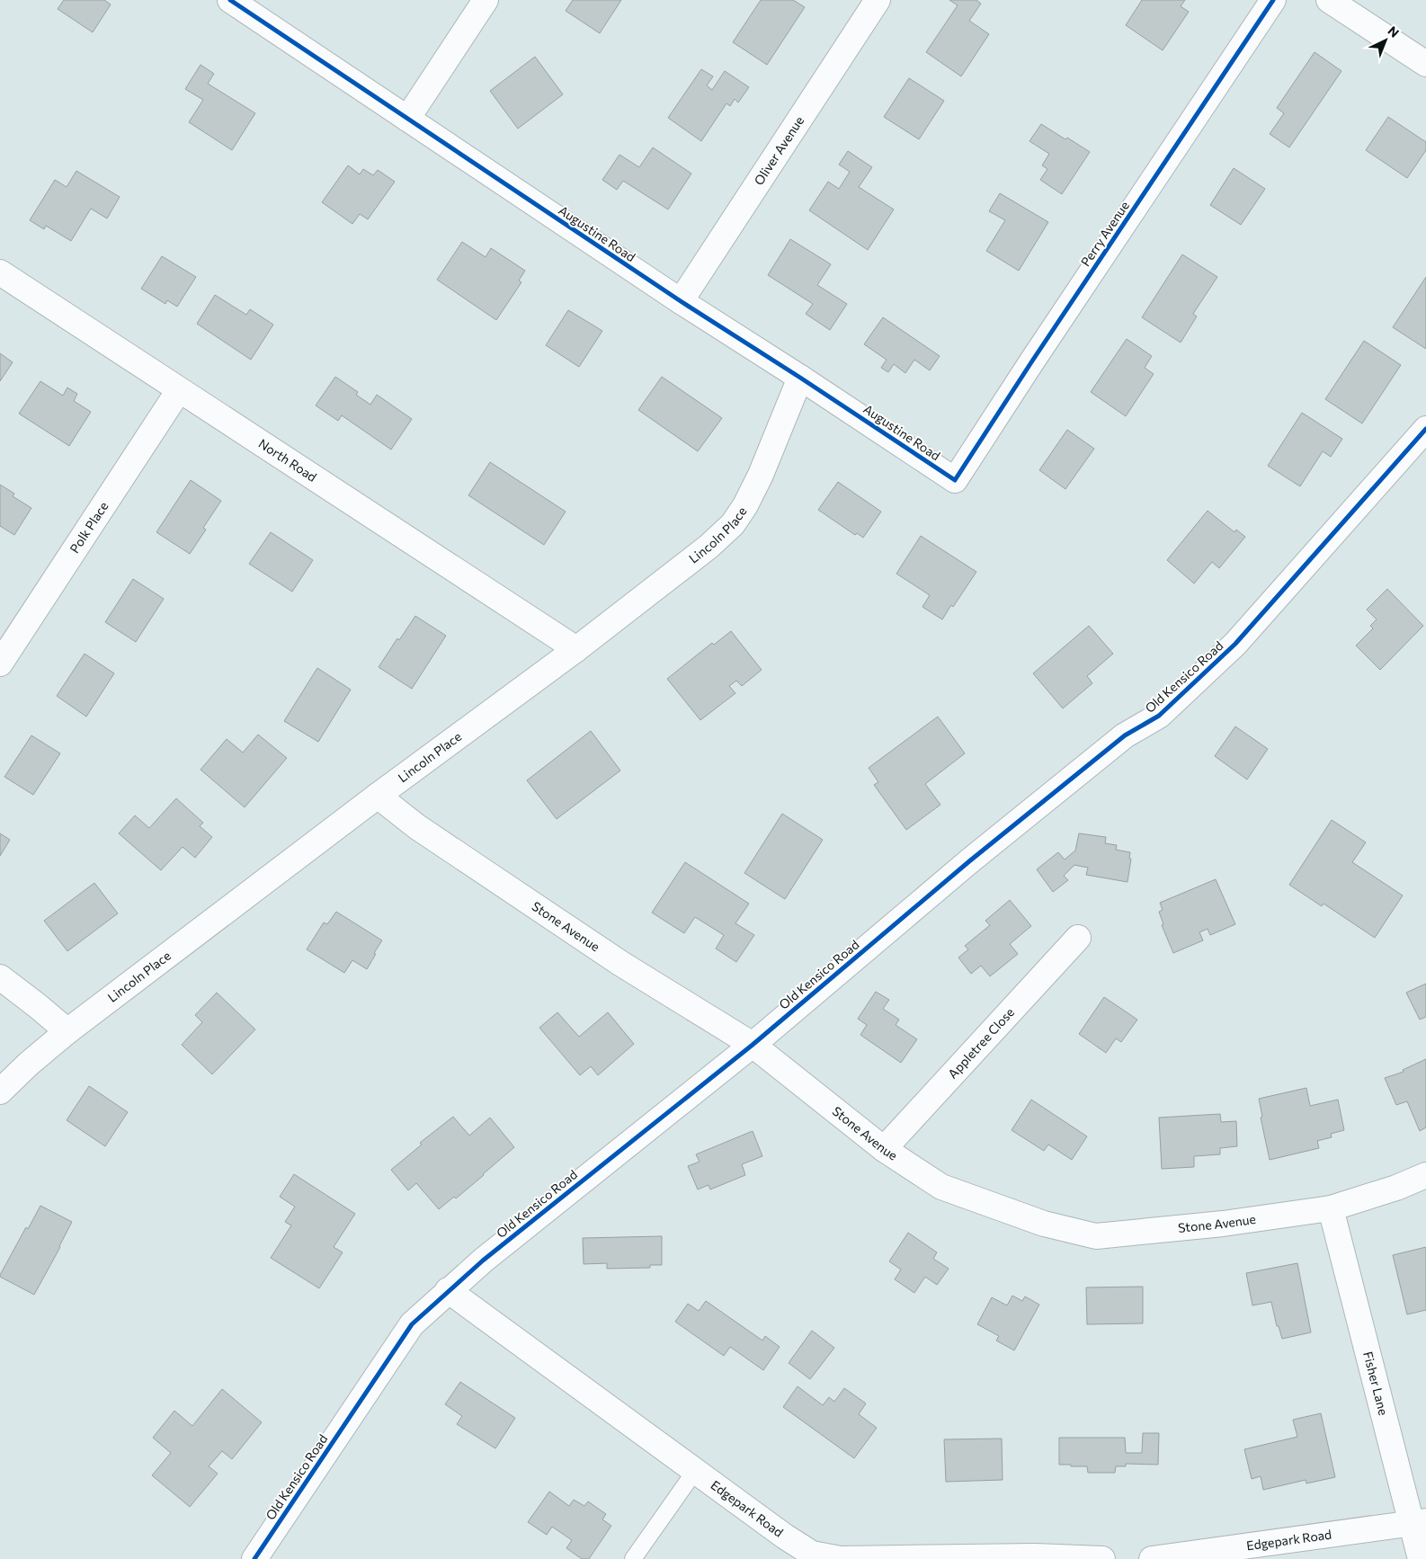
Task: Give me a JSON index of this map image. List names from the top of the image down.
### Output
{
  "streets": {
    "street": [
      "Oliver Avenue",
      "Augustine Road",
      "Perry Avenue",
      "North Road",
      "Polk Place",
      "Lincoln Place",
      "Old Kensico Road",
      "Stone Avenue",
      "Appletree Close",
      "Fisher Lane",
      "Edgepark Road"
    ]
  },
  "crossings": [
    ["Oliver Avenue", "Augustine Road"],
    ["Augustine Road", "Perry Avenue"],
    ["Augustine Road", "Lincoln Place"],
    ["North Road", "Polk Place"],
    ["North Road", "Lincoln Place"],
    ["Lincoln Place", "Stone Avenue"],
    ["Old Kensico Road", "Stone Avenue"],
    ["Old Kensico Road", "Edgepark Road"],
    ["Stone Avenue", "Appletree Close"],
    ["Stone Avenue", "Fisher Lane"],
    ["Fisher Lane", "Edgepark Road"]
  ],
  "north": "top right"
}
